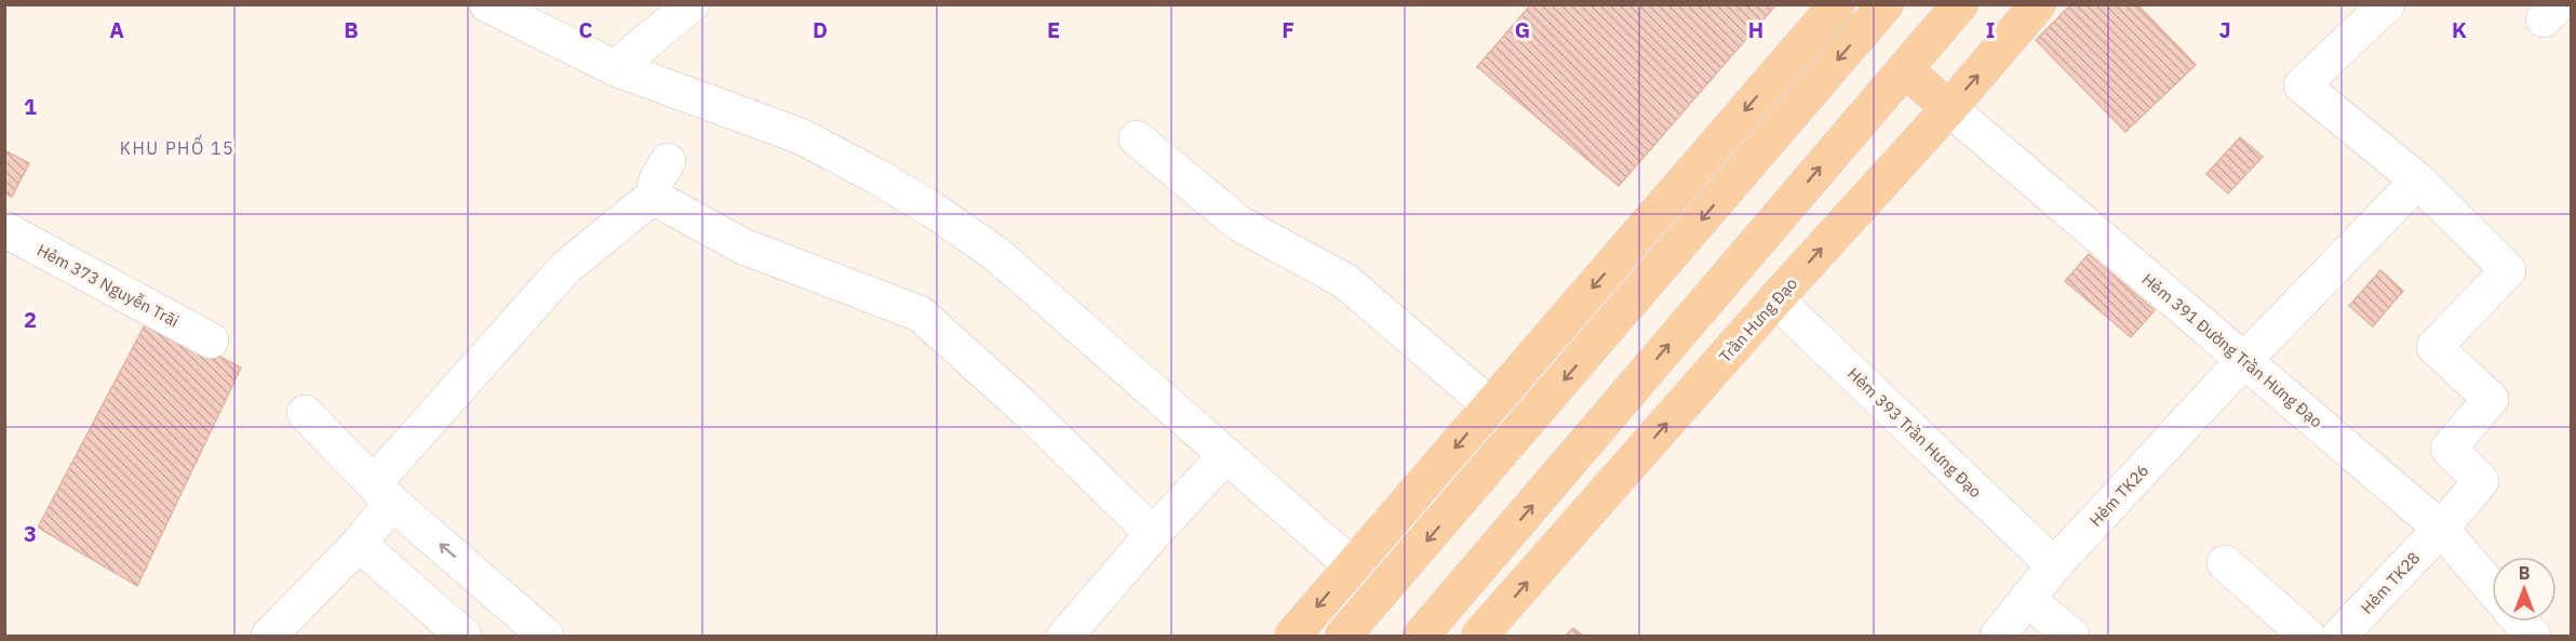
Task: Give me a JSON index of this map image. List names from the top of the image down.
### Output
{
  "streets": {
    "main road": ["Trần Hưng Đạo"],
    "street": [
      "Hẻm 373 Nguyễn Trãi",
      "Hẻm 391 Đường Trần Hưng Ðạo",
      "Hẻm 393 Trần Hưng Ðạo",
      "Hẻm TK26",
      "Hẻm TK28"
    ]
  },
  "crossings": [
    ["Trần Hưng Đạo", "Hẻm 391 Đường Trần Hưng Ðạo"],
    ["Trần Hưng Đạo", "Hẻm 393 Trần Hưng Ðạo"],
    ["Hẻm 391 Đường Trần Hưng Ðạo", "Hẻm TK26"],
    ["Hẻm 391 Đường Trần Hưng Ðạo", "Hẻm TK28"],
    ["Hẻm 393 Trần Hưng Ðạo", "Hẻm TK26"],
    ["Hẻm TK26", "Hẻm TK28"]
  ],
  "districts": ["KHU PHỐ 15"],
  "north": "top",
  "grid": {
    "columns": [
      "A",
      "B",
      "C",
      "D",
      "E",
      "F",
      "G",
      "H",
      "I",
      "J",
      "K"
    ],
    "rows": ["1", "2", "3"]
  }
}
